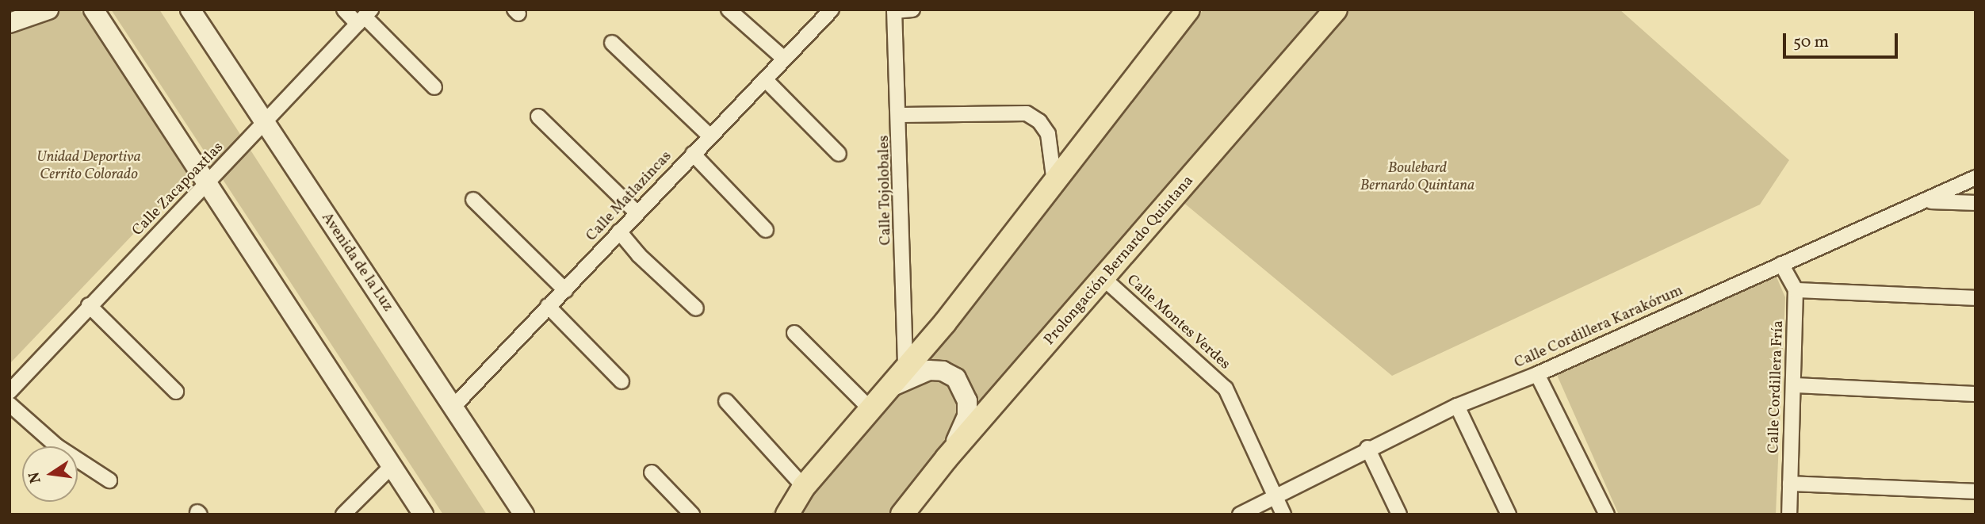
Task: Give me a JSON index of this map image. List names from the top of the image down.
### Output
{
  "streets": {
    "main road": ["Prolongación Bernardo Quintana", "Avenida de la Luz"],
    "street": [
      "Calle Zacapoaxtlas",
      "Calle Tojolobales",
      "Calle Matlazincas",
      "Calle Montes Verdes",
      "Calle Cordillera Karakórum",
      "Calle Cordillera Fría"
    ]
  },
  "crossings": [
    ["Calle Zacapoaxtlas", "Avenida de la Luz"],
    ["Calle Matlazincas", "Avenida de la Luz"],
    ["Prolongación Bernardo Quintana", "Calle Montes Verdes"],
    ["Calle Montes Verdes", "Calle Cordillera Karakórum"],
    ["Calle Cordillera Karakórum", "Calle Cordillera Fría"]
  ],
  "parks": ["Unidad Deportiva Cerrito Colorado", "Boulebard Bernardo Quintana"],
  "scale_bar": "50 m",
  "north": "left"
}
